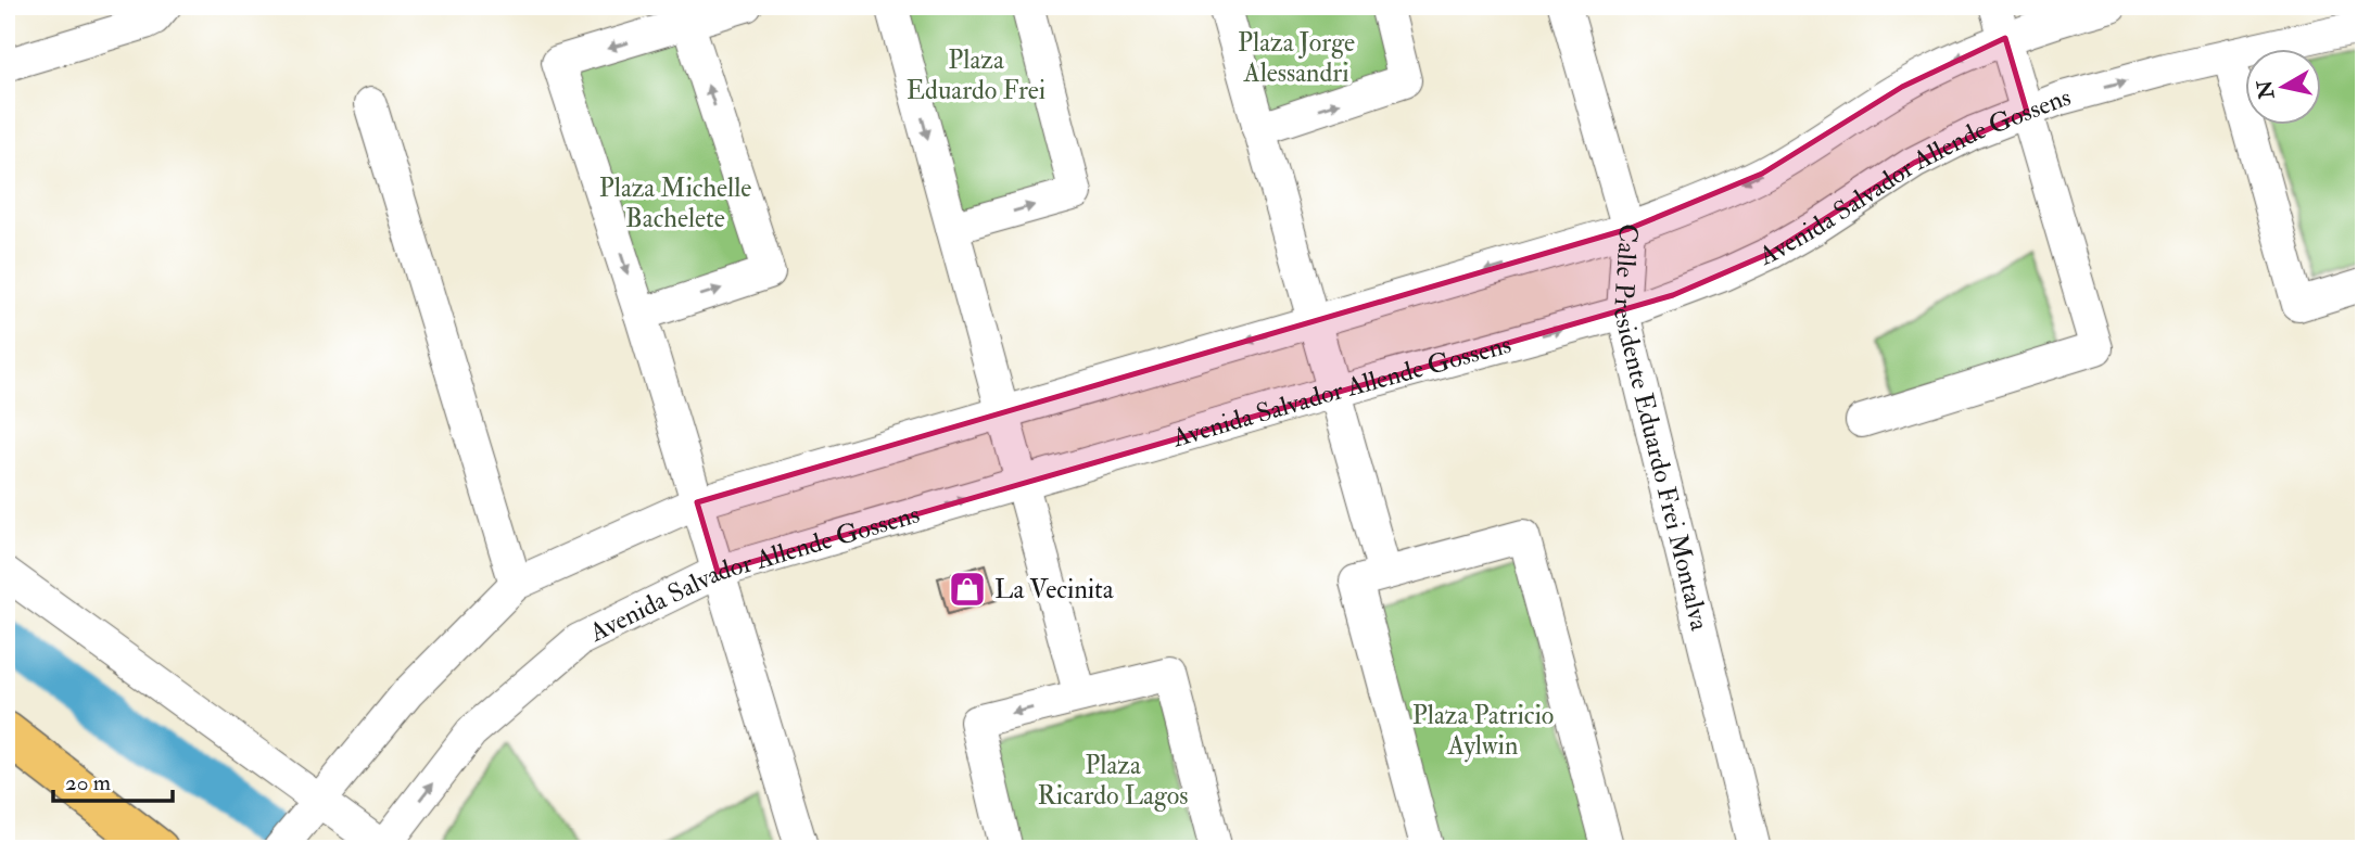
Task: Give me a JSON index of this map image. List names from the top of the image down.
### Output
{
  "streets": {
    "street": ["Avenida Salvador Allende Gossens", "Calle Presidente Eduardo Frei Montalva"]
  },
  "crossings": [
    ["Avenida Salvador Allende Gossens", "Calle Presidente Eduardo Frei Montalva"]
  ],
  "parks": [
    "Plaza Jorge Alessandri",
    "Plaza Eduardo Frei",
    "Plaza Michelle Bachelete",
    "Plaza Patricio Aylwin",
    "Plaza Ricardo Lagos"
  ],
  "places": {
    "shop": ["La Vecinita"]
  },
  "scale_bar": "20 m",
  "north": "left"
}
